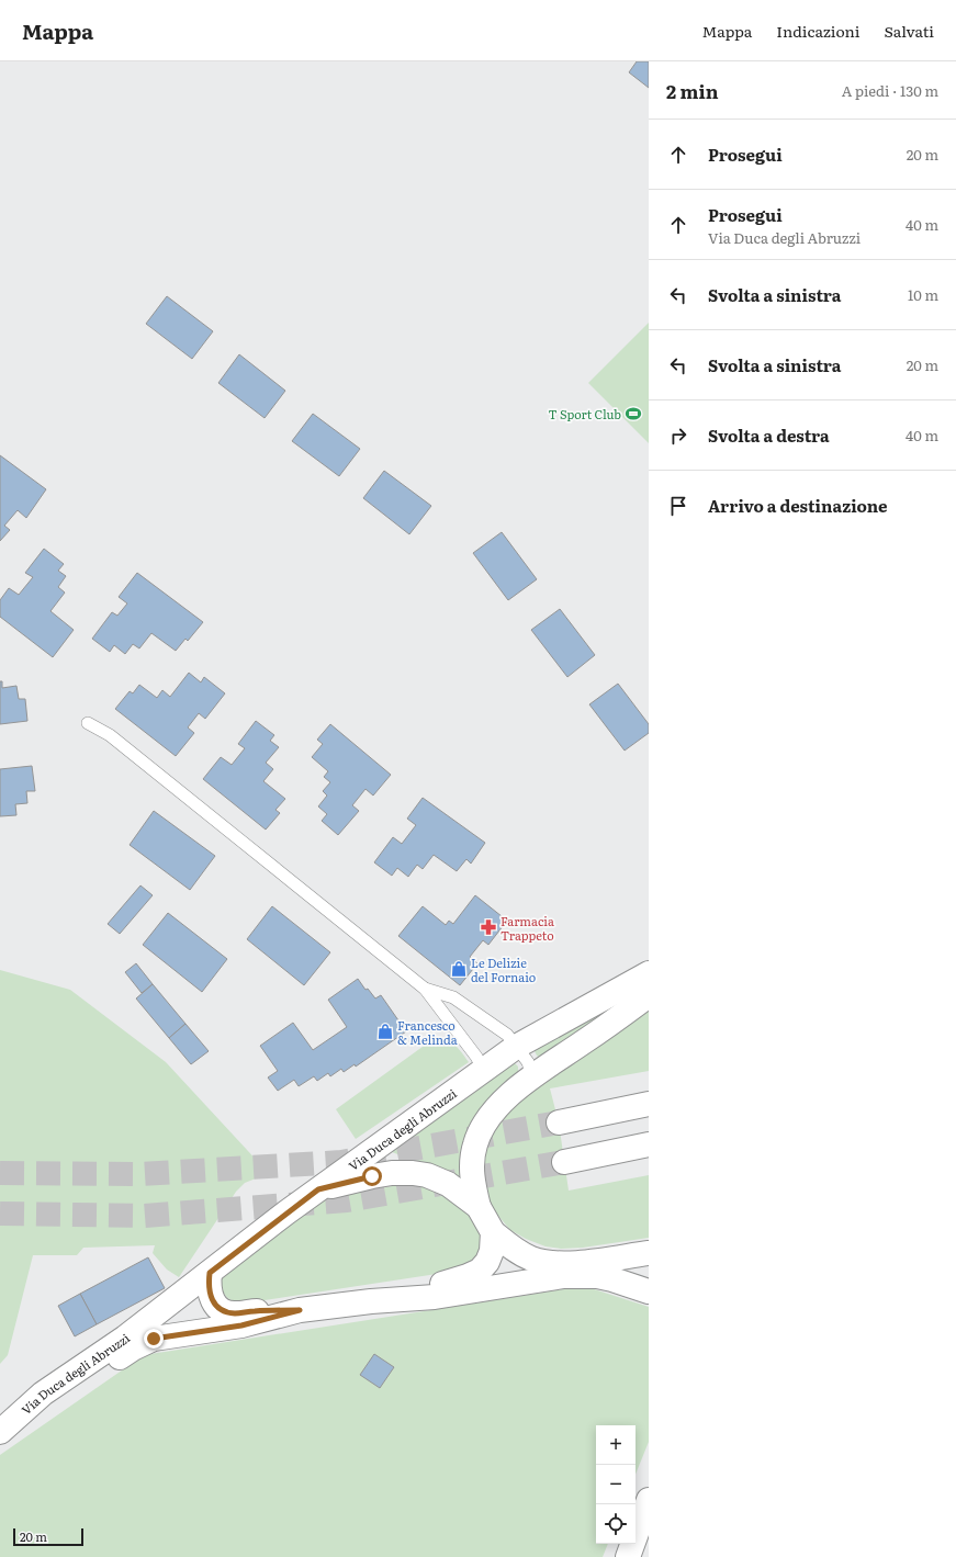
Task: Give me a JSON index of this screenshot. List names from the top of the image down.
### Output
{
  "streets": {
    "main road": ["Via Duca degli Abruzzi"]
  },
  "places": {
    "sports": ["T Sport Club"],
    "pharmacy": ["Farmacia Trappeto"],
    "shop": ["Le Delizie del Fornaio", "Francesco & Melinda"]
  },
  "scale_bar": "20 m",
  "page": {
    "header": "Mappa",
    "nav": ["Mappa", "Indicazioni", "Salvati"],
    "heading": ["2 min", "A piedi · 130 m"],
    "list": [
      ["Prosegui", "20 m"],
      ["Prosegui", "Via Duca degli Abruzzi", "40 m"],
      ["Svolta a sinistra", "10 m"],
      ["Svolta a sinistra", "20 m"],
      ["Svolta a destra", "40 m"],
      "Arrivo a destinazione"
    ],
    "map_buttons": ["+", "−"],
    "scale": "20 m"
  }
}
